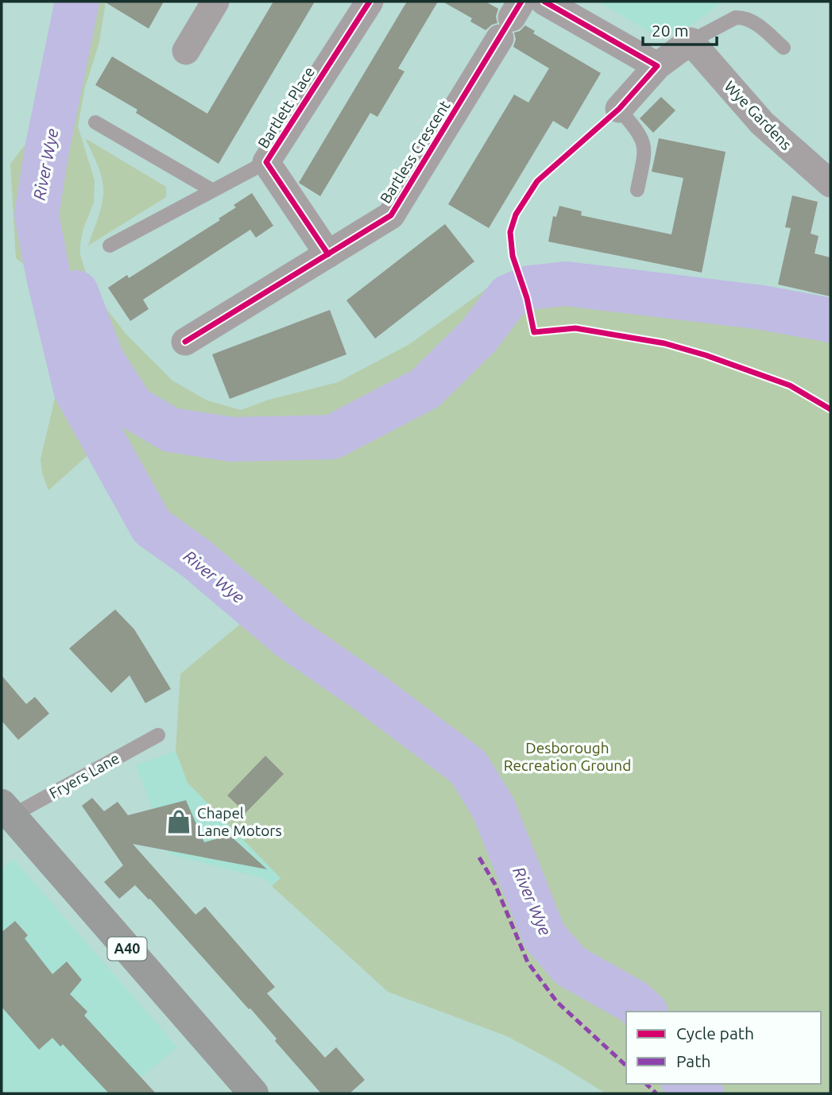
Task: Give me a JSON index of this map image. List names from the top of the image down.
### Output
{
  "streets": {
    "main road": ["A40"],
    "street": ["Bartlett Place", "Wye Gardens", "Bartless Crescent"],
    "lane": ["Fryers Lane"]
  },
  "crossings": [
    ["Bartlett Place", "Bartless Crescent"],
    ["Fryers Lane", "A40"]
  ],
  "water": ["River Wye"],
  "parks": ["Desborough Recreation Ground"],
  "places": {
    "shop": ["Chapel Lane Motors"]
  },
  "legend": ["Cycle path", "Path"],
  "scale_bar": "20 m"
}
